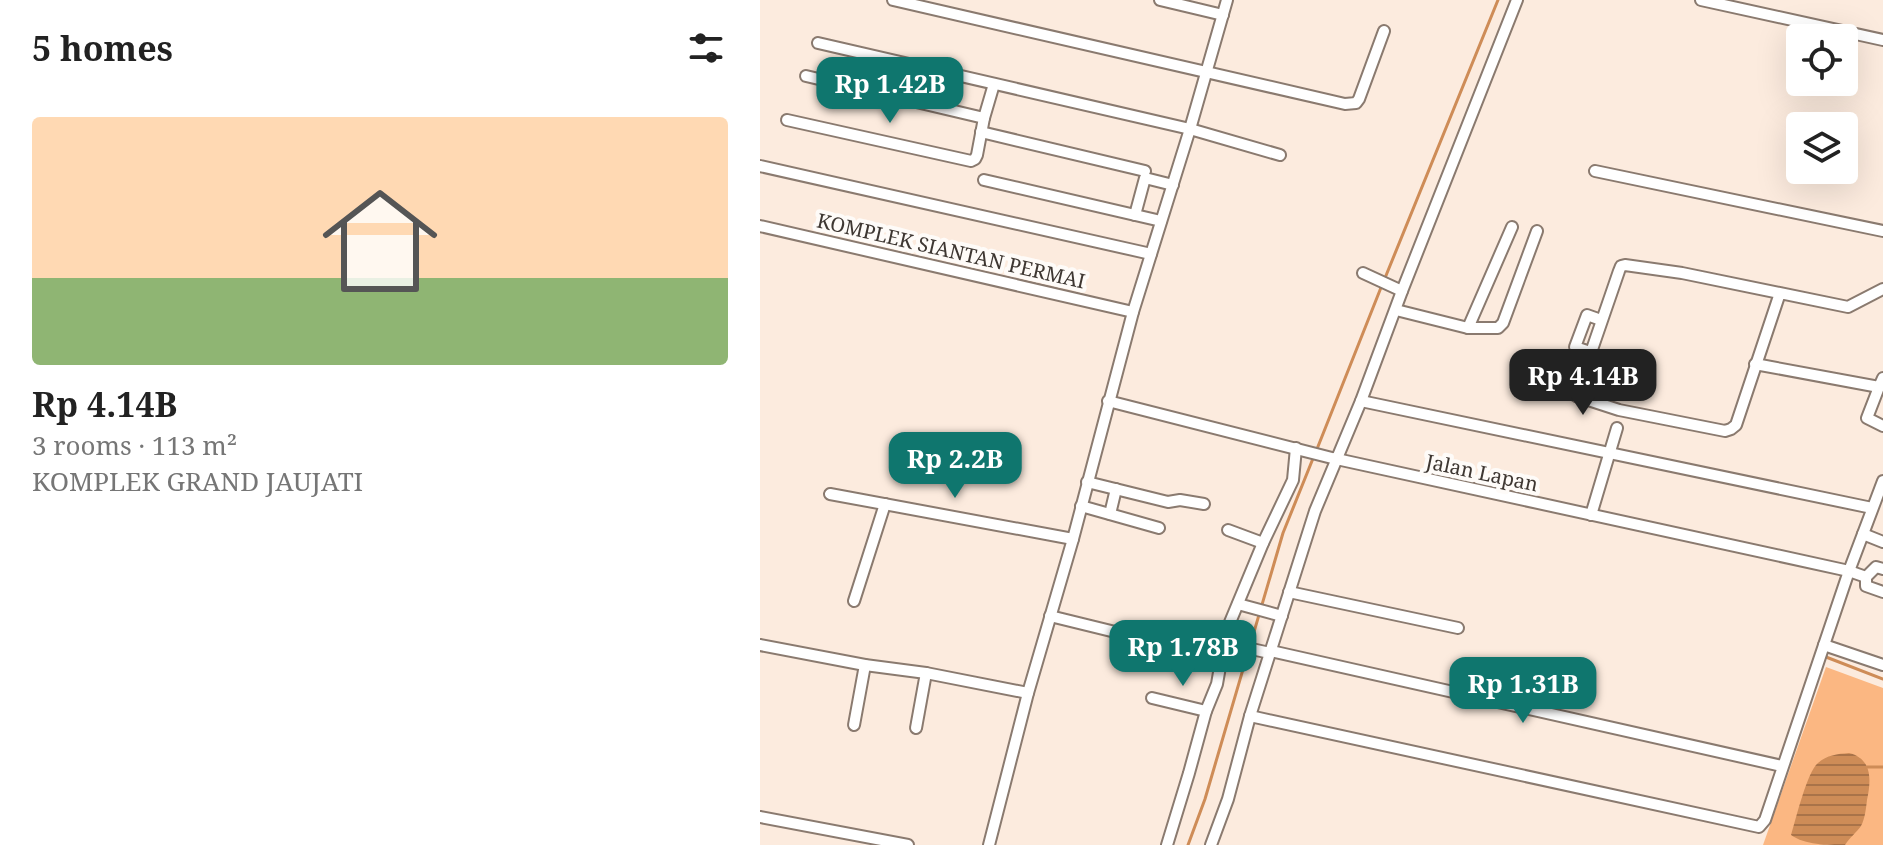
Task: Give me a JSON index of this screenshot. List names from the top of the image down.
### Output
{
  "streets": {
    "street": ["KOMPLEK SIANTAN PERMAI", "Jalan Lapan"]
  },
  "page": {
    "heading": "5 homes",
    "price": [
      "Rp 1.42B",
      "Rp 4.14B",
      "Rp 2.2B",
      "Rp 1.78B",
      "Rp 1.31B"
    ],
    "list": [
      {
        "name": "Rp 4.14B",
        "note": "3 rooms · 113 m² · KOMPLEK GRAND JAUJATI"
      }
    ]
  }
}
